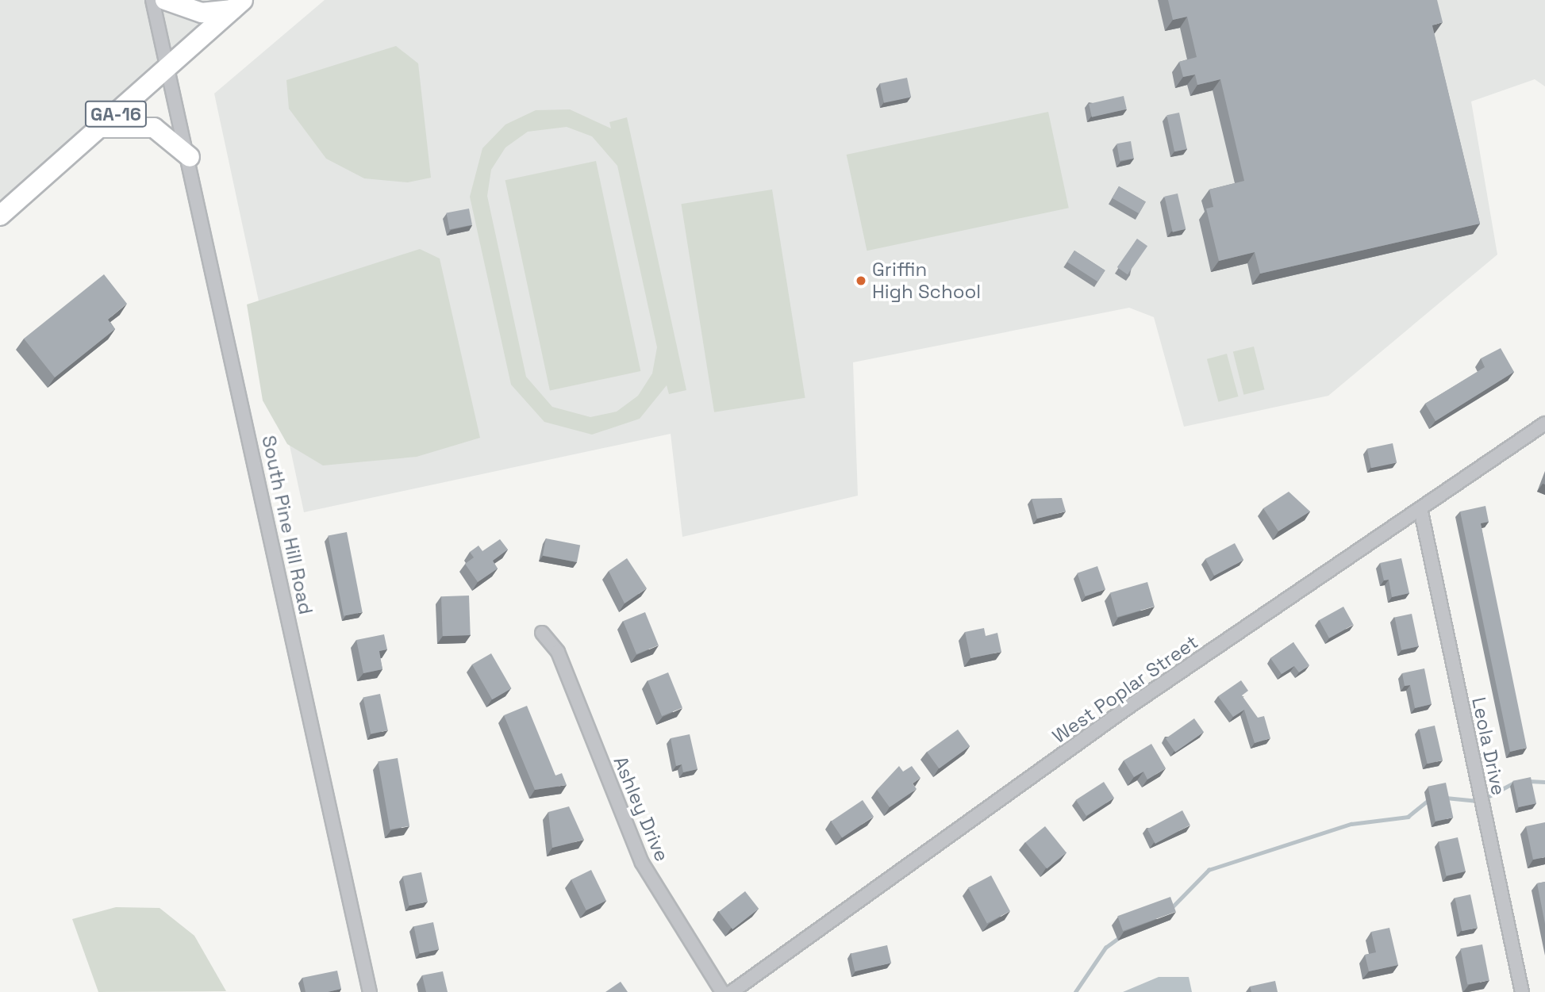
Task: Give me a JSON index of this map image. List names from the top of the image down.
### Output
{
  "streets": {
    "main road": ["GA-16"],
    "street": [
      "South Pine Hill Road",
      "West Poplar Street",
      "Leola Drive",
      "Ashley Drive"
    ]
  },
  "crossings": [
    ["GA-16", "South Pine Hill Road"],
    ["West Poplar Street", "Leola Drive"]
  ],
  "places": ["Griffin High School"]
}
